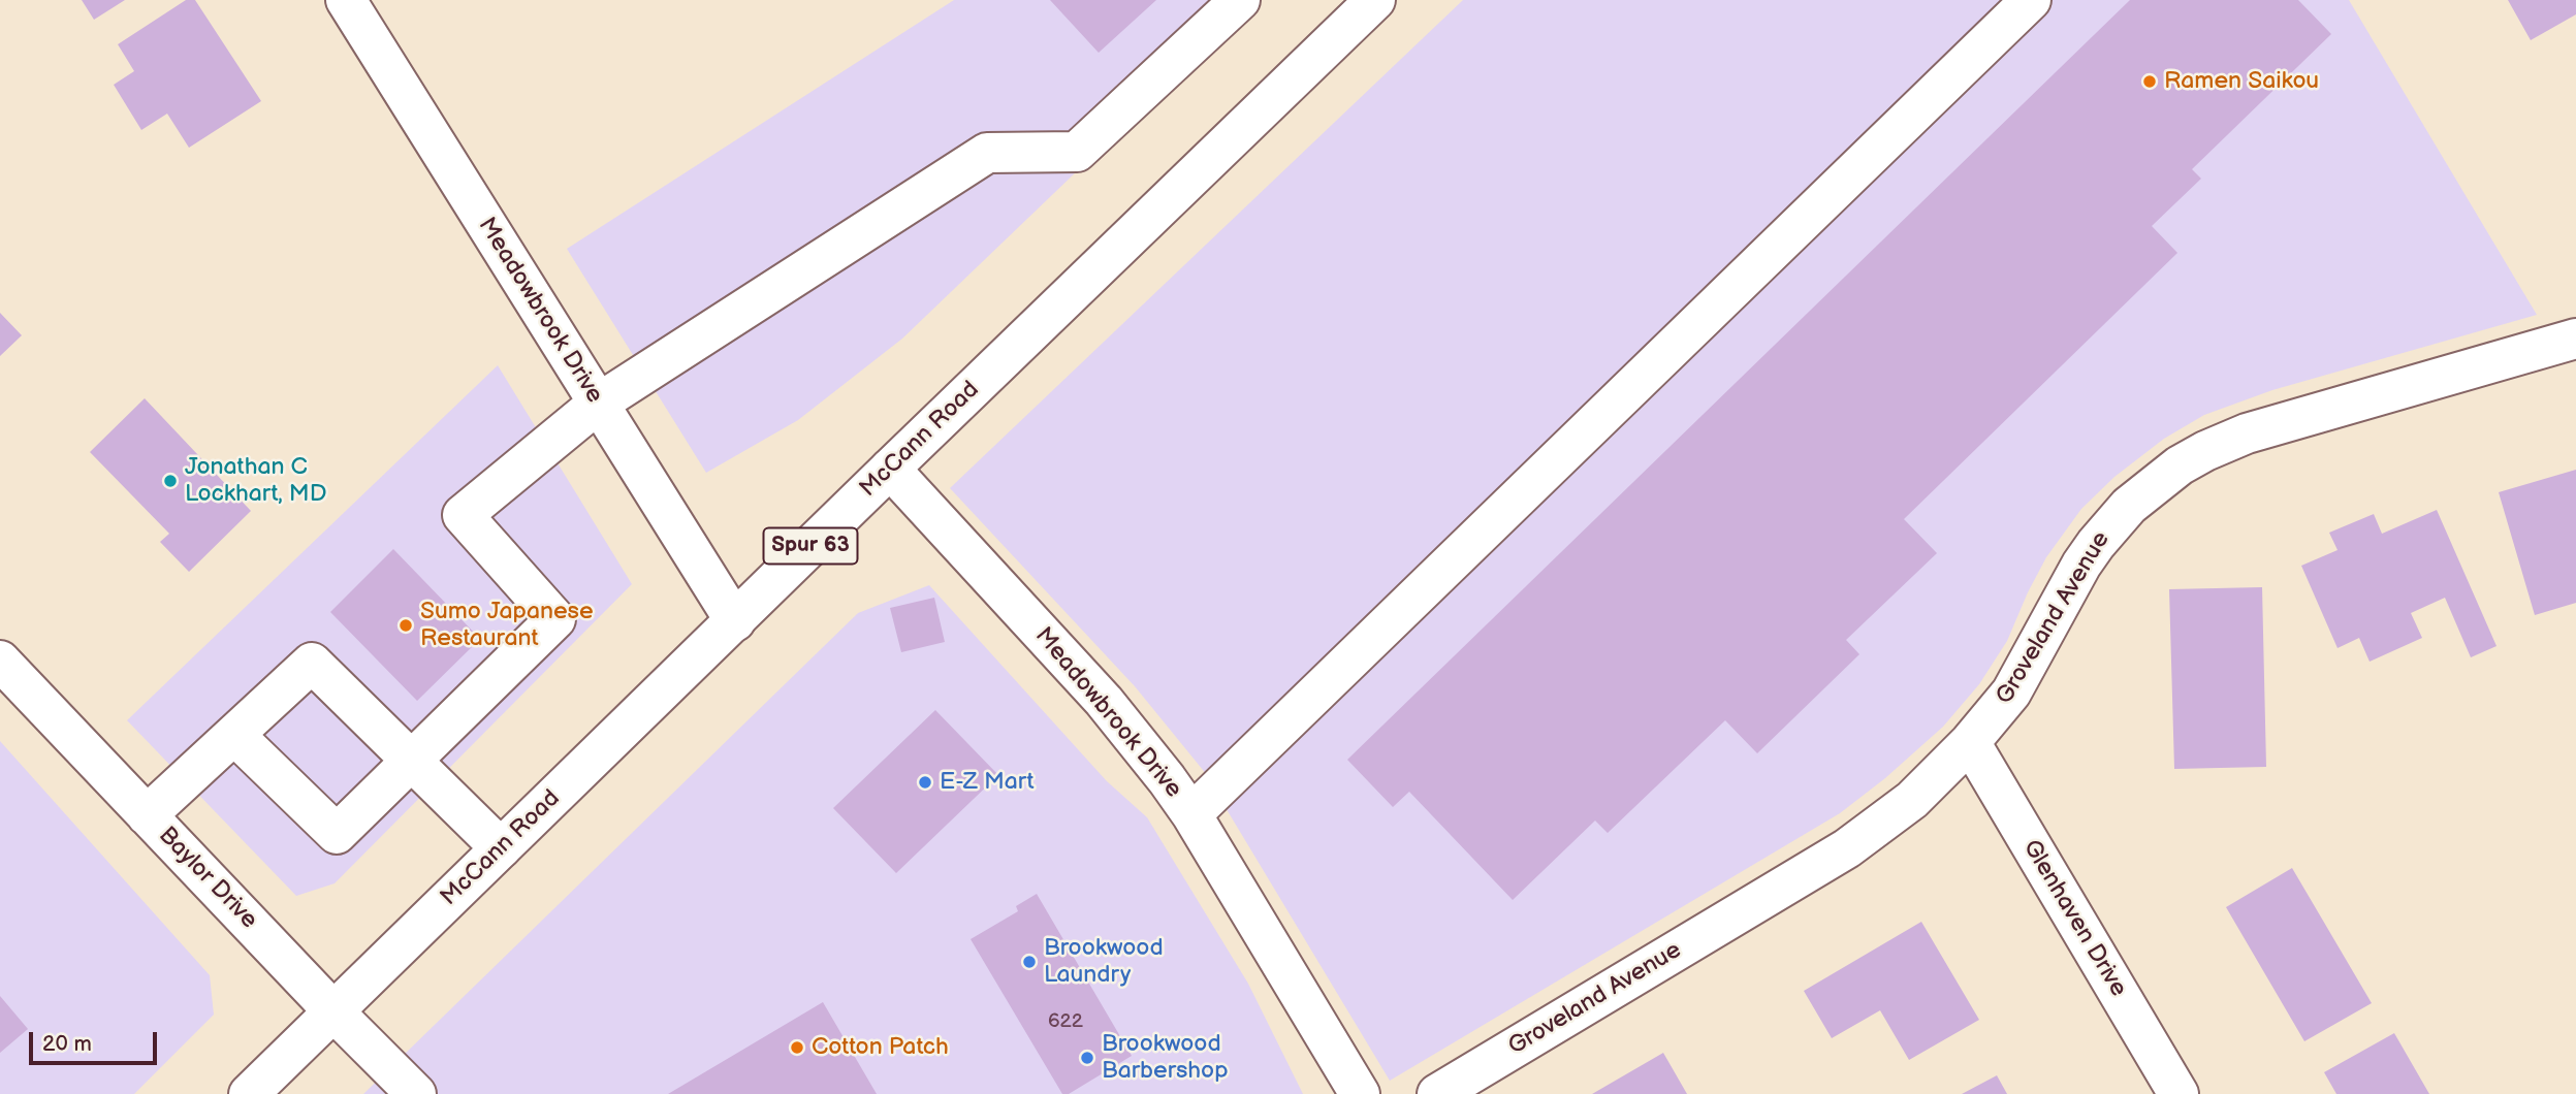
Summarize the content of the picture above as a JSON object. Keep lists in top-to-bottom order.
{
  "streets": {
    "street": [
      "Meadowbrook Drive",
      "McCann Road",
      "Spur 63",
      "Groveland Avenue",
      "Baylor Drive",
      "Glenhaven Drive"
    ]
  },
  "crossings": [
    ["Meadowbrook Drive", "McCann Road"],
    ["McCann Road", "Baylor Drive"],
    ["Groveland Avenue", "Glenhaven Drive"]
  ],
  "places": [
    "Ramen Saikou",
    "Jonathan C Lockhart, MD",
    "Sumo Japanese Restaurant",
    "E-Z Mart",
    "Brookwood Laundry",
    "Cotton Patch",
    "Brookwood Barbershop"
  ],
  "house_numbers": ["622"],
  "scale_bar": "20 m"
}
